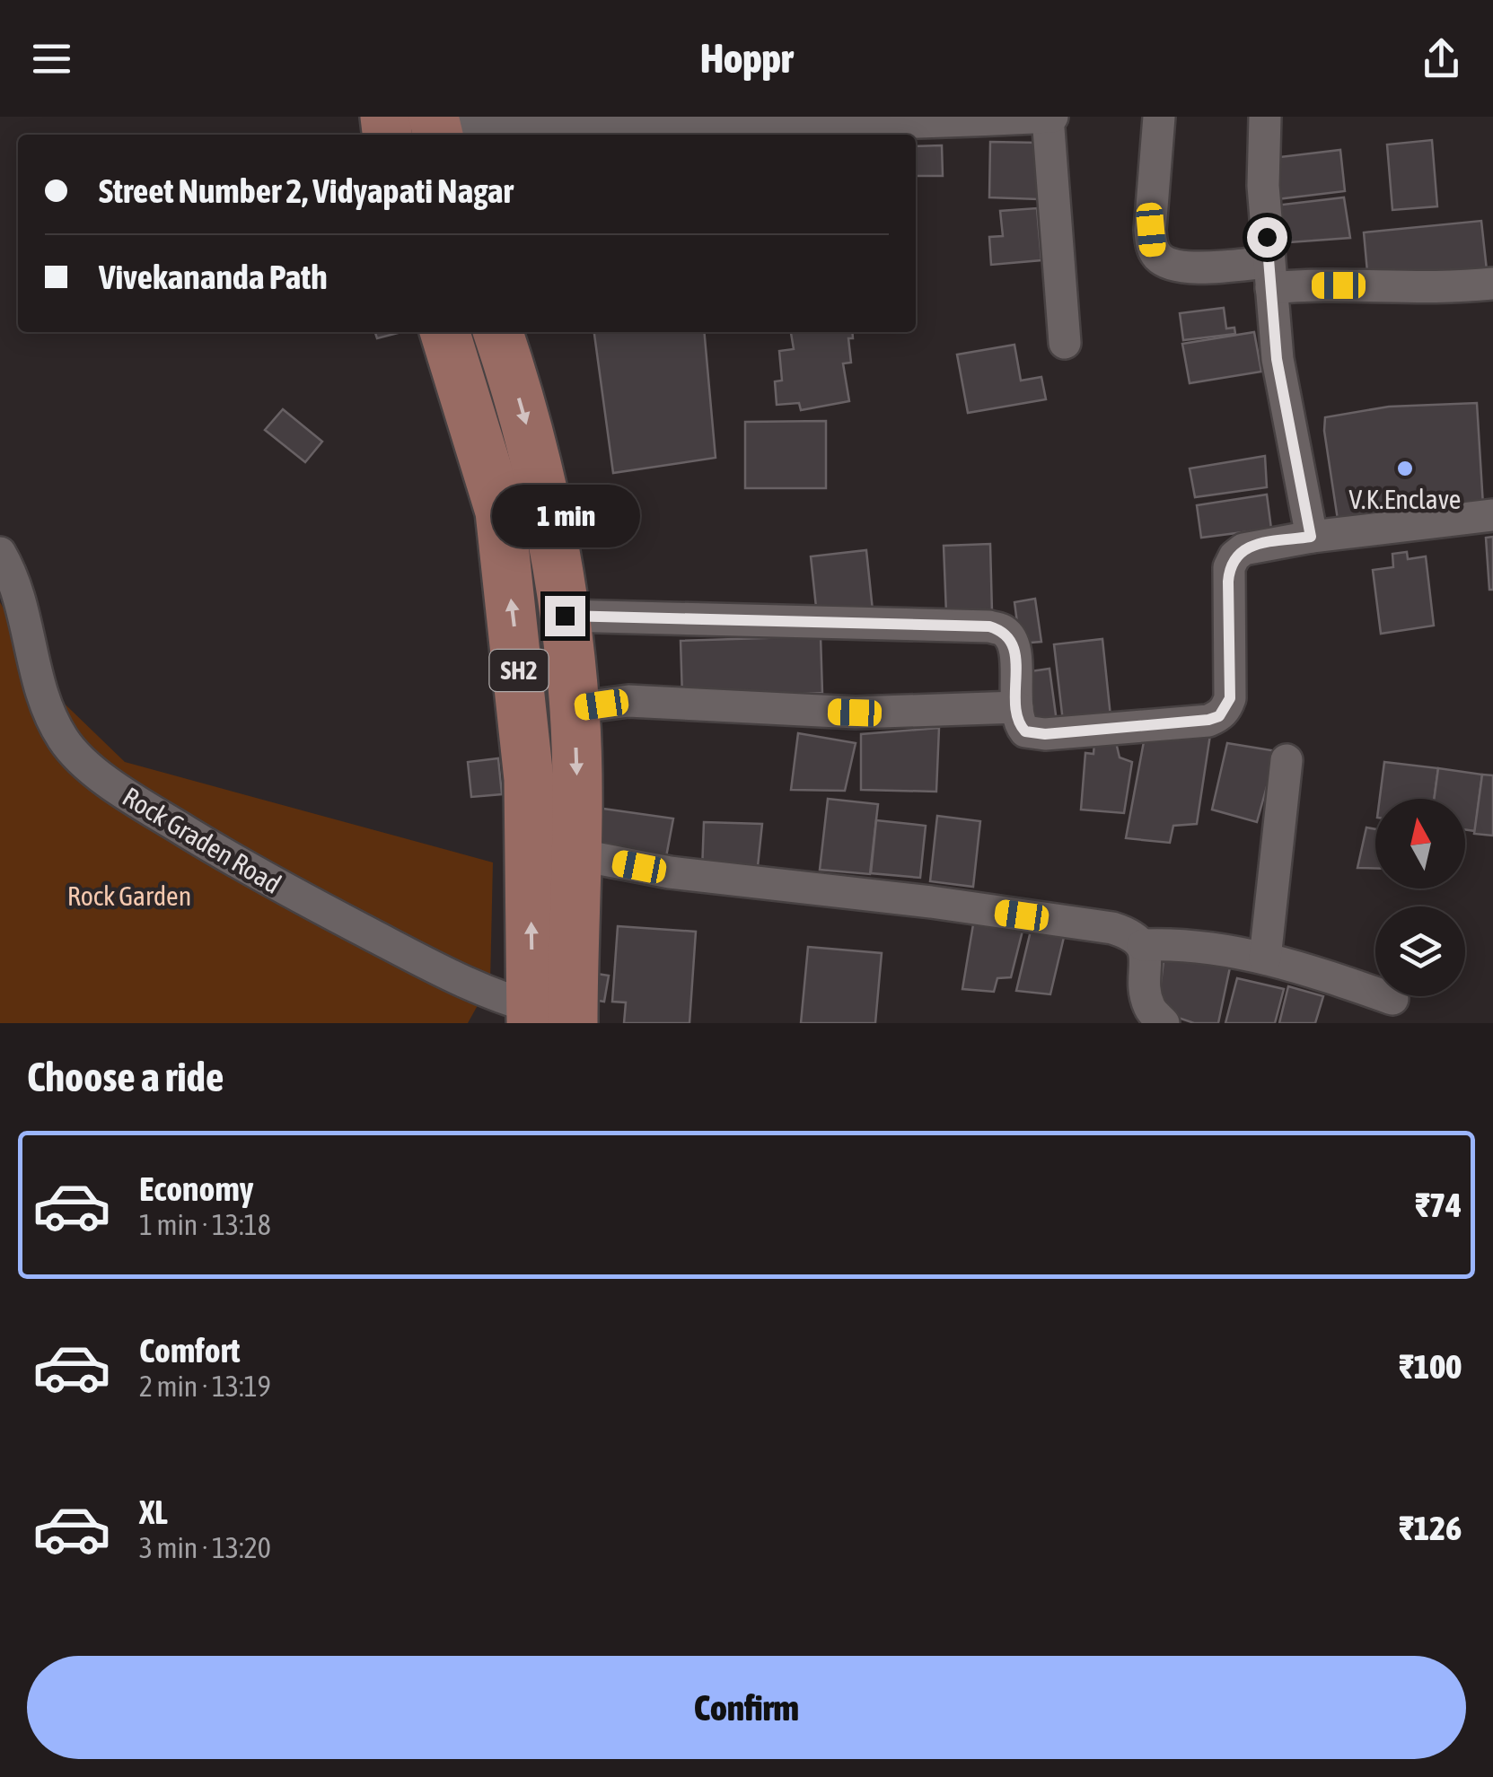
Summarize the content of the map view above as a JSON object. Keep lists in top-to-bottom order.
{
  "streets": {
    "main road": ["SH2"],
    "street": ["Rock Graden Road"]
  },
  "crossings": [
    ["SH2", "Rock Graden Road"]
  ],
  "parks": ["Rock Garden"],
  "places": ["V.K.Enclave"],
  "north": "top",
  "page": {
    "header": "Hoppr",
    "banner": ["Street Number 2, Vidyapati Nagar", "Vivekananda Path"],
    "bubble": "1 min",
    "heading": "Choose a ride",
    "list": [
      {
        "name": "Economy",
        "note": "1 min · 13:18",
        "value": "₹74"
      },
      {
        "name": "Comfort",
        "note": "2 min · 13:19",
        "value": "₹100"
      },
      {
        "name": "XL",
        "note": "3 min · 13:20",
        "value": "₹126"
      }
    ],
    "buttons": "Confirm"
  }
}
